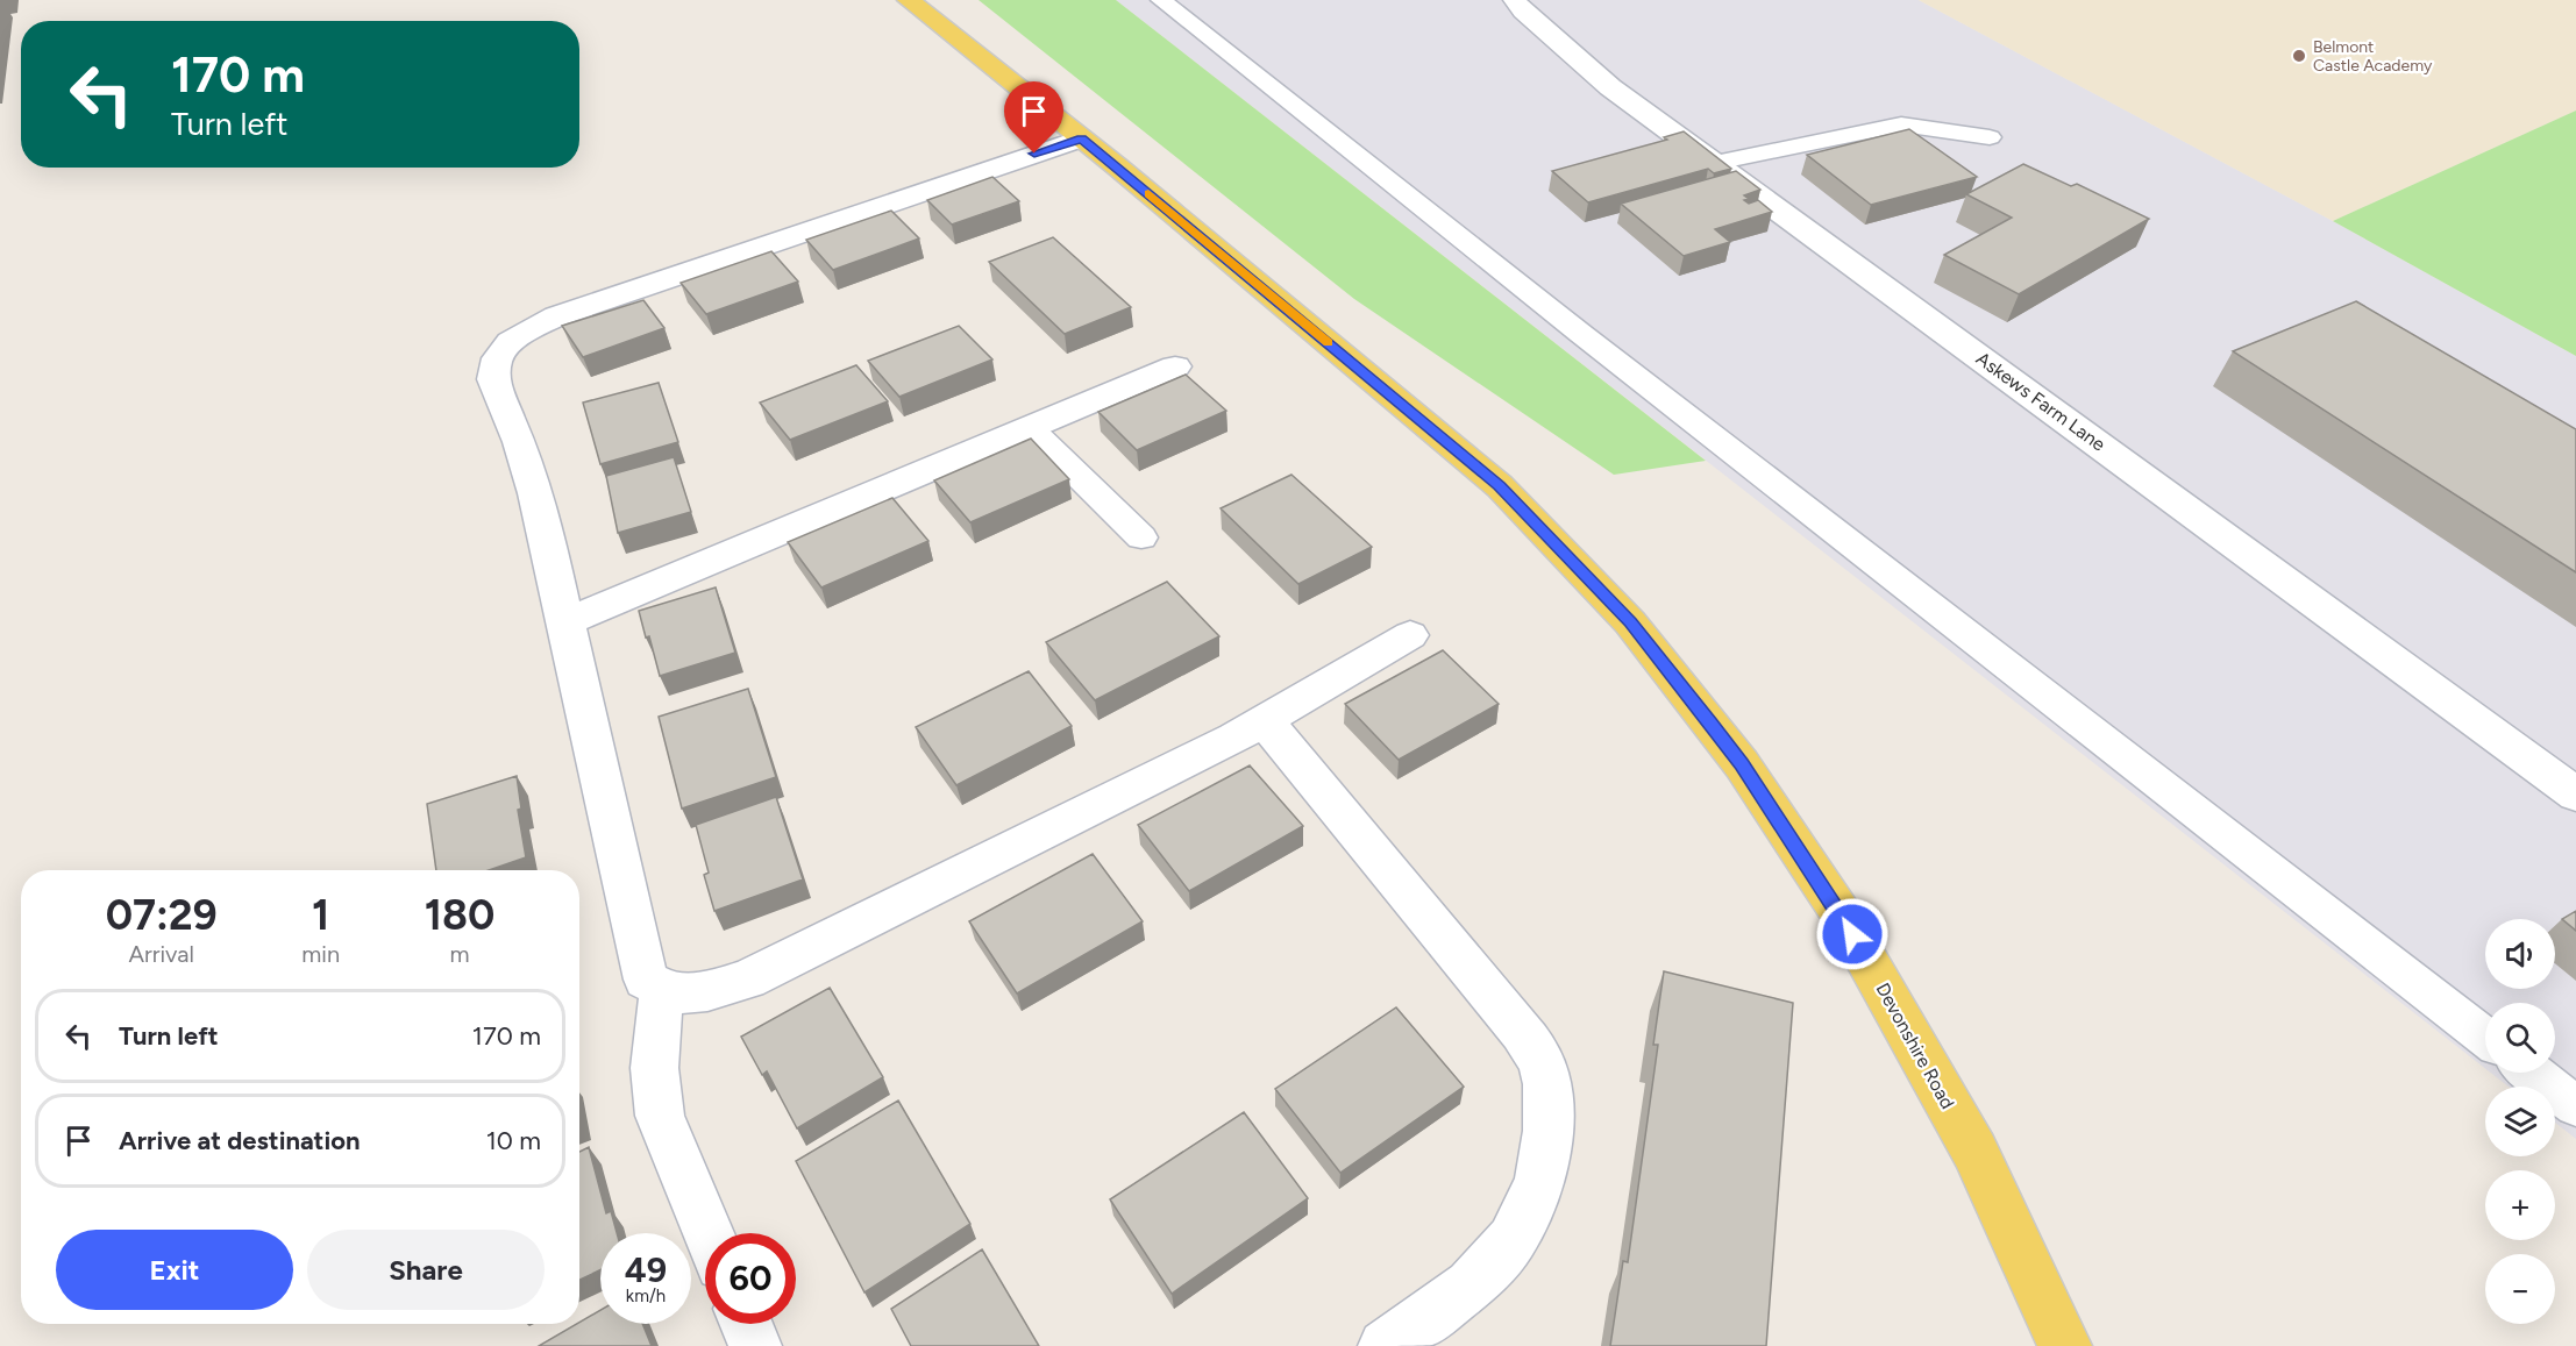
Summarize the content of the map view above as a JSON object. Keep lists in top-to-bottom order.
{
  "streets": {
    "main road": ["Devonshire Road"],
    "street": ["Askews Farm Lane"]
  },
  "places": ["Belmont Castle Academy"],
  "page": {
    "turn": ["170 m", "Turn left"],
    "eta": [
      "07:29",
      "Arrival",
      "1",
      "min",
      "180",
      "m"
    ],
    "map_buttons": ["+", "−"],
    "list": [
      {
        "name": "Turn left",
        "value": "170 m"
      },
      {
        "name": "Arrive at destination",
        "value": "10 m"
      }
    ],
    "buttons": ["Exit", "Share"],
    "speed": "49 km/h",
    "limit": "60"
  }
}
